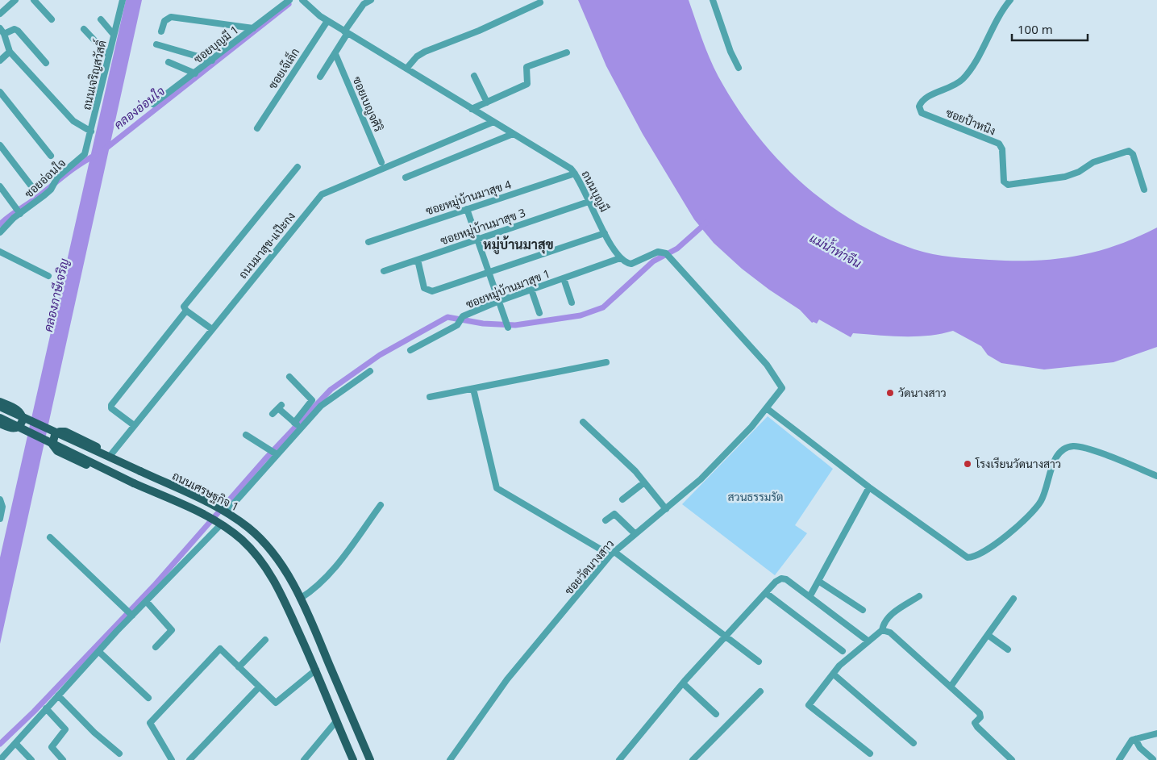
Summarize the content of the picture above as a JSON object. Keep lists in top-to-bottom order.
{
  "streets": {
    "main road": ["ถนนเศรษฐกิจ 1"],
    "street": [
      "ซอยบุญมี 1",
      "ซอยเจ๊เล็ก",
      "ถนนเจริญสวัสดิ์",
      "ซอยเบญจศิริ",
      "ซอยป้าหนิง",
      "ซอยอ่อนใจ",
      "ถนนบุญมี",
      "ซอยหมู่บ้านมาสุข 4",
      "ซอยหมู่บ้านมาสุข 3",
      "ถนนมาสุข-แป๊ะกง",
      "ซอยหมู่บ้านมาสุข 1",
      "ซอยวัดนางสาว"
    ]
  },
  "crossings": [
    ["ซอยเจ๊เล็ก", "ถนนบุญมี"],
    ["ถนนเจริญสวัสดิ์", "ซอยอ่อนใจ"],
    ["ถนนบุญมี", "ซอยหมู่บ้านมาสุข 4"],
    ["ถนนบุญมี", "ซอยหมู่บ้านมาสุข 3"],
    ["ถนนบุญมี", "ถนนมาสุข-แป๊ะกง"],
    ["ถนนบุญมี", "ซอยหมู่บ้านมาสุข 1"],
    ["ถนนบุญมี", "ซอยวัดนางสาว"],
    ["ซอยหมู่บ้านมาสุข 1", "ซอยวัดนางสาว"]
  ],
  "districts": ["หมู่บ้านมาสุข"],
  "water": ["คลองอ่อนใจ", "แม่น้ำท่าจีน", "คลองภาษีเจริญ"],
  "parks": ["สวนธรรมรัต"],
  "places": ["วัดนางสาว", "โรงเรียนวัดนางสาว"],
  "scale_bar": "100 m"
}
